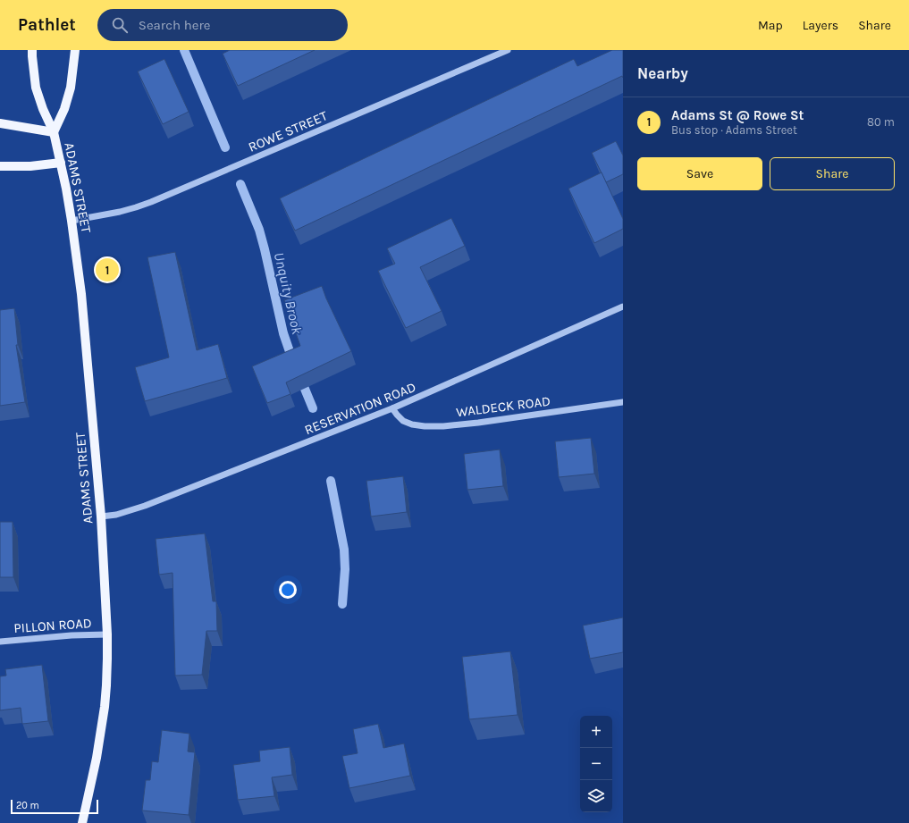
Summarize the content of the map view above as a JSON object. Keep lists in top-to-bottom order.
{
  "streets": {
    "main road": ["ADAMS STREET"],
    "street": [
      "ROWE STREET",
      "WALDECK ROAD",
      "RESERVATION ROAD",
      "PILLON ROAD"
    ]
  },
  "crossings": [
    ["ROWE STREET", "ADAMS STREET"],
    ["ADAMS STREET", "RESERVATION ROAD"],
    ["ADAMS STREET", "PILLON ROAD"],
    ["WALDECK ROAD", "RESERVATION ROAD"]
  ],
  "water": ["Unquity Brook"],
  "scale_bar": "20 m",
  "page": {
    "header": "Pathlet",
    "search": "Search here",
    "nav": ["Map", "Layers", "Share"],
    "heading": "Nearby",
    "list": [
      {
        "mark": "1",
        "name": "Adams St @ Rowe St",
        "note": "Bus stop · Adams Street",
        "value": "80 m"
      }
    ],
    "buttons": ["Save", "Share"],
    "pins": "1",
    "map_buttons": ["+", "−"],
    "scale": "20 m"
  }
}
